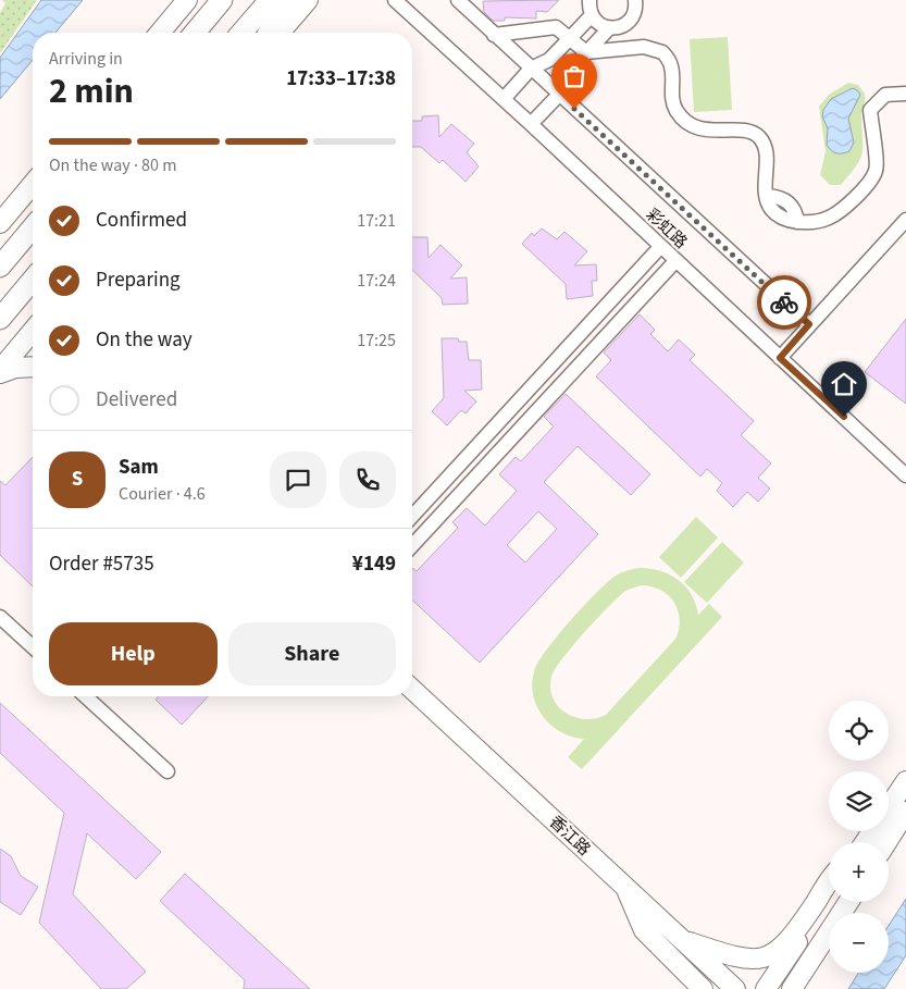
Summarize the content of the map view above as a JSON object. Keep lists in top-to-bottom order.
{
  "streets": {
    "main road": ["香江路"],
    "street": ["彩虹路"]
  },
  "page": {
    "heading": ["2 min", "Arriving in", "17:33–17:38"],
    "panel": [
      "Sam",
      "Courier · 4.6",
      "Order #5735",
      "¥149"
    ],
    "bar": "On the way · 80 m",
    "list": [
      ["Confirmed", "17:21"],
      ["Preparing", "17:24"],
      ["On the way", "17:25"],
      "Delivered"
    ],
    "round": "S",
    "buttons": ["Help", "Share"],
    "map_buttons": ["+", "−"]
  }
}
